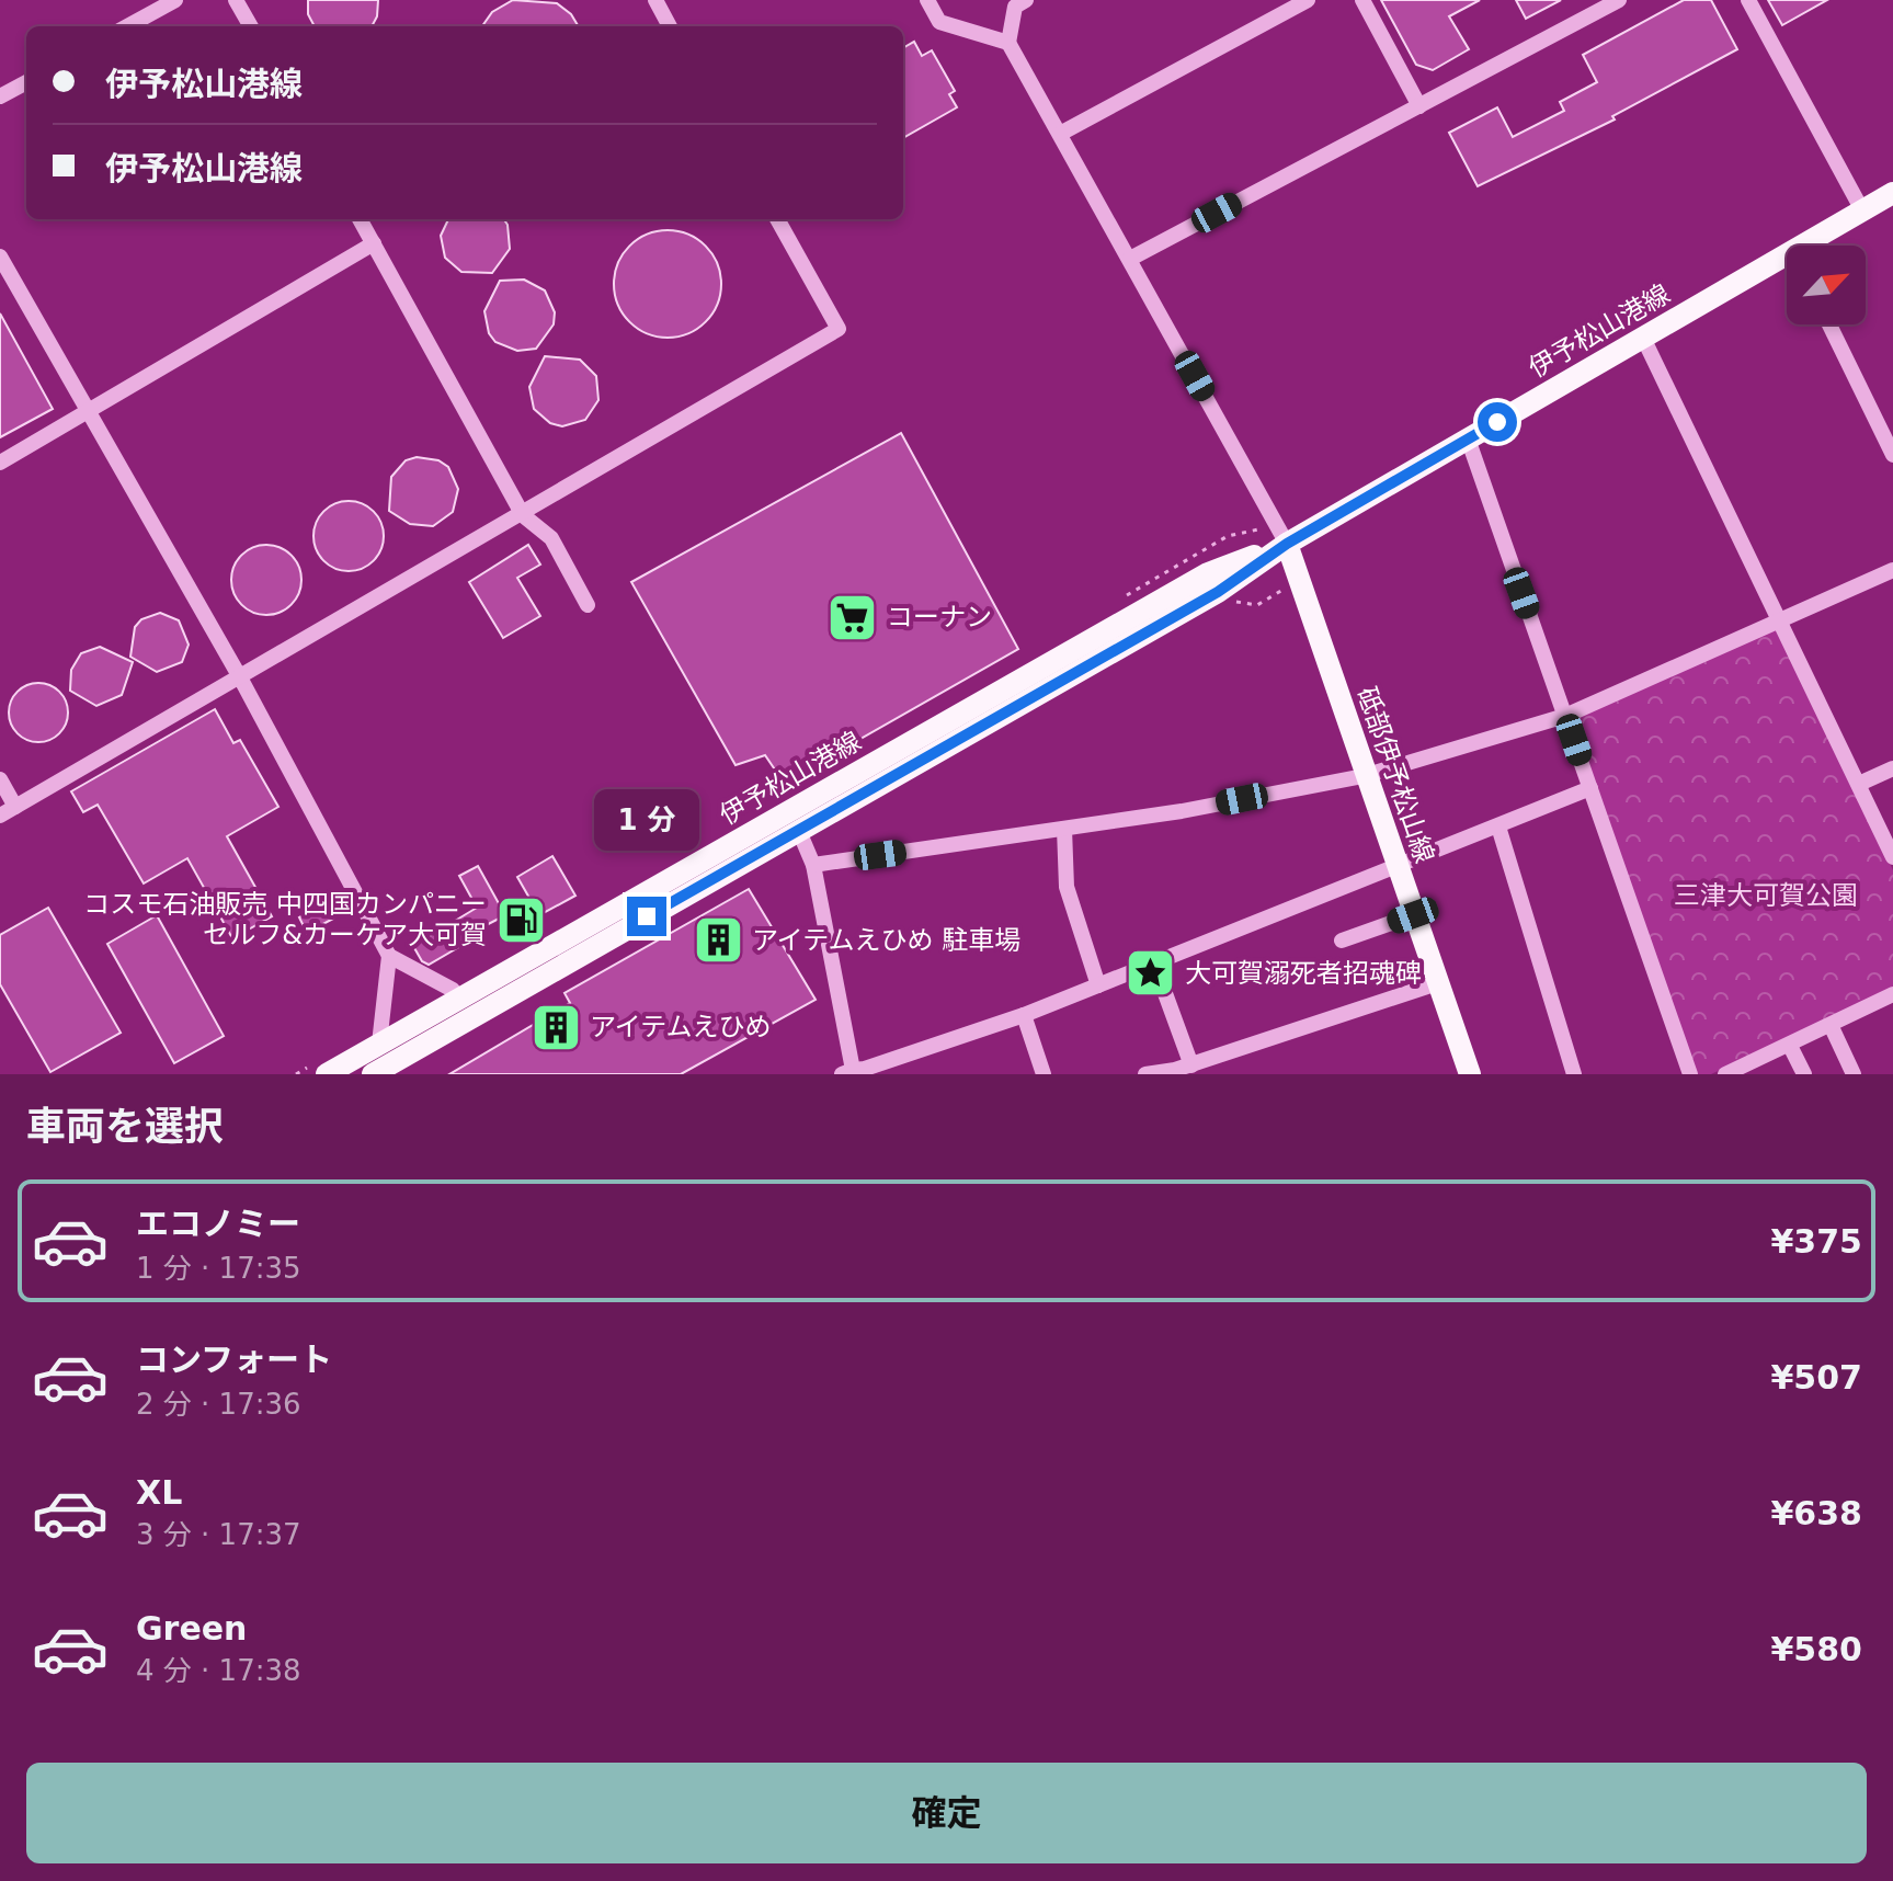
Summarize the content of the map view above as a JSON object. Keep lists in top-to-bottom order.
{
  "streets": {
    "main road": ["伊予松山港線", "砥部伊予松山線"]
  },
  "crossings": [
    ["伊予松山港線", "砥部伊予松山線"]
  ],
  "parks": ["三津大可賀公園"],
  "places": {
    "supermarket": ["コーナン"],
    "fuel station": ["コスモ石油販売 中四国カンパニー セルフ&カーケア大可賀"],
    "building": ["アイテムえひめ 駐車場", "アイテムえひめ"],
    "place": ["大可賀溺死者招魂碑"]
  },
  "north": "top right",
  "page": {
    "banner": ["伊予松山港線", "伊予松山港線"],
    "bubble": "1 分",
    "heading": "車両を選択",
    "list": [
      {
        "name": "エコノミー",
        "note": "1 分 · 17:35",
        "value": "¥375"
      },
      {
        "name": "コンフォート",
        "note": "2 分 · 17:36",
        "value": "¥507"
      },
      {
        "name": "XL",
        "note": "3 分 · 17:37",
        "value": "¥638"
      },
      {
        "name": "Green",
        "note": "4 分 · 17:38",
        "value": "¥580"
      }
    ],
    "buttons": "確定"
  }
}
